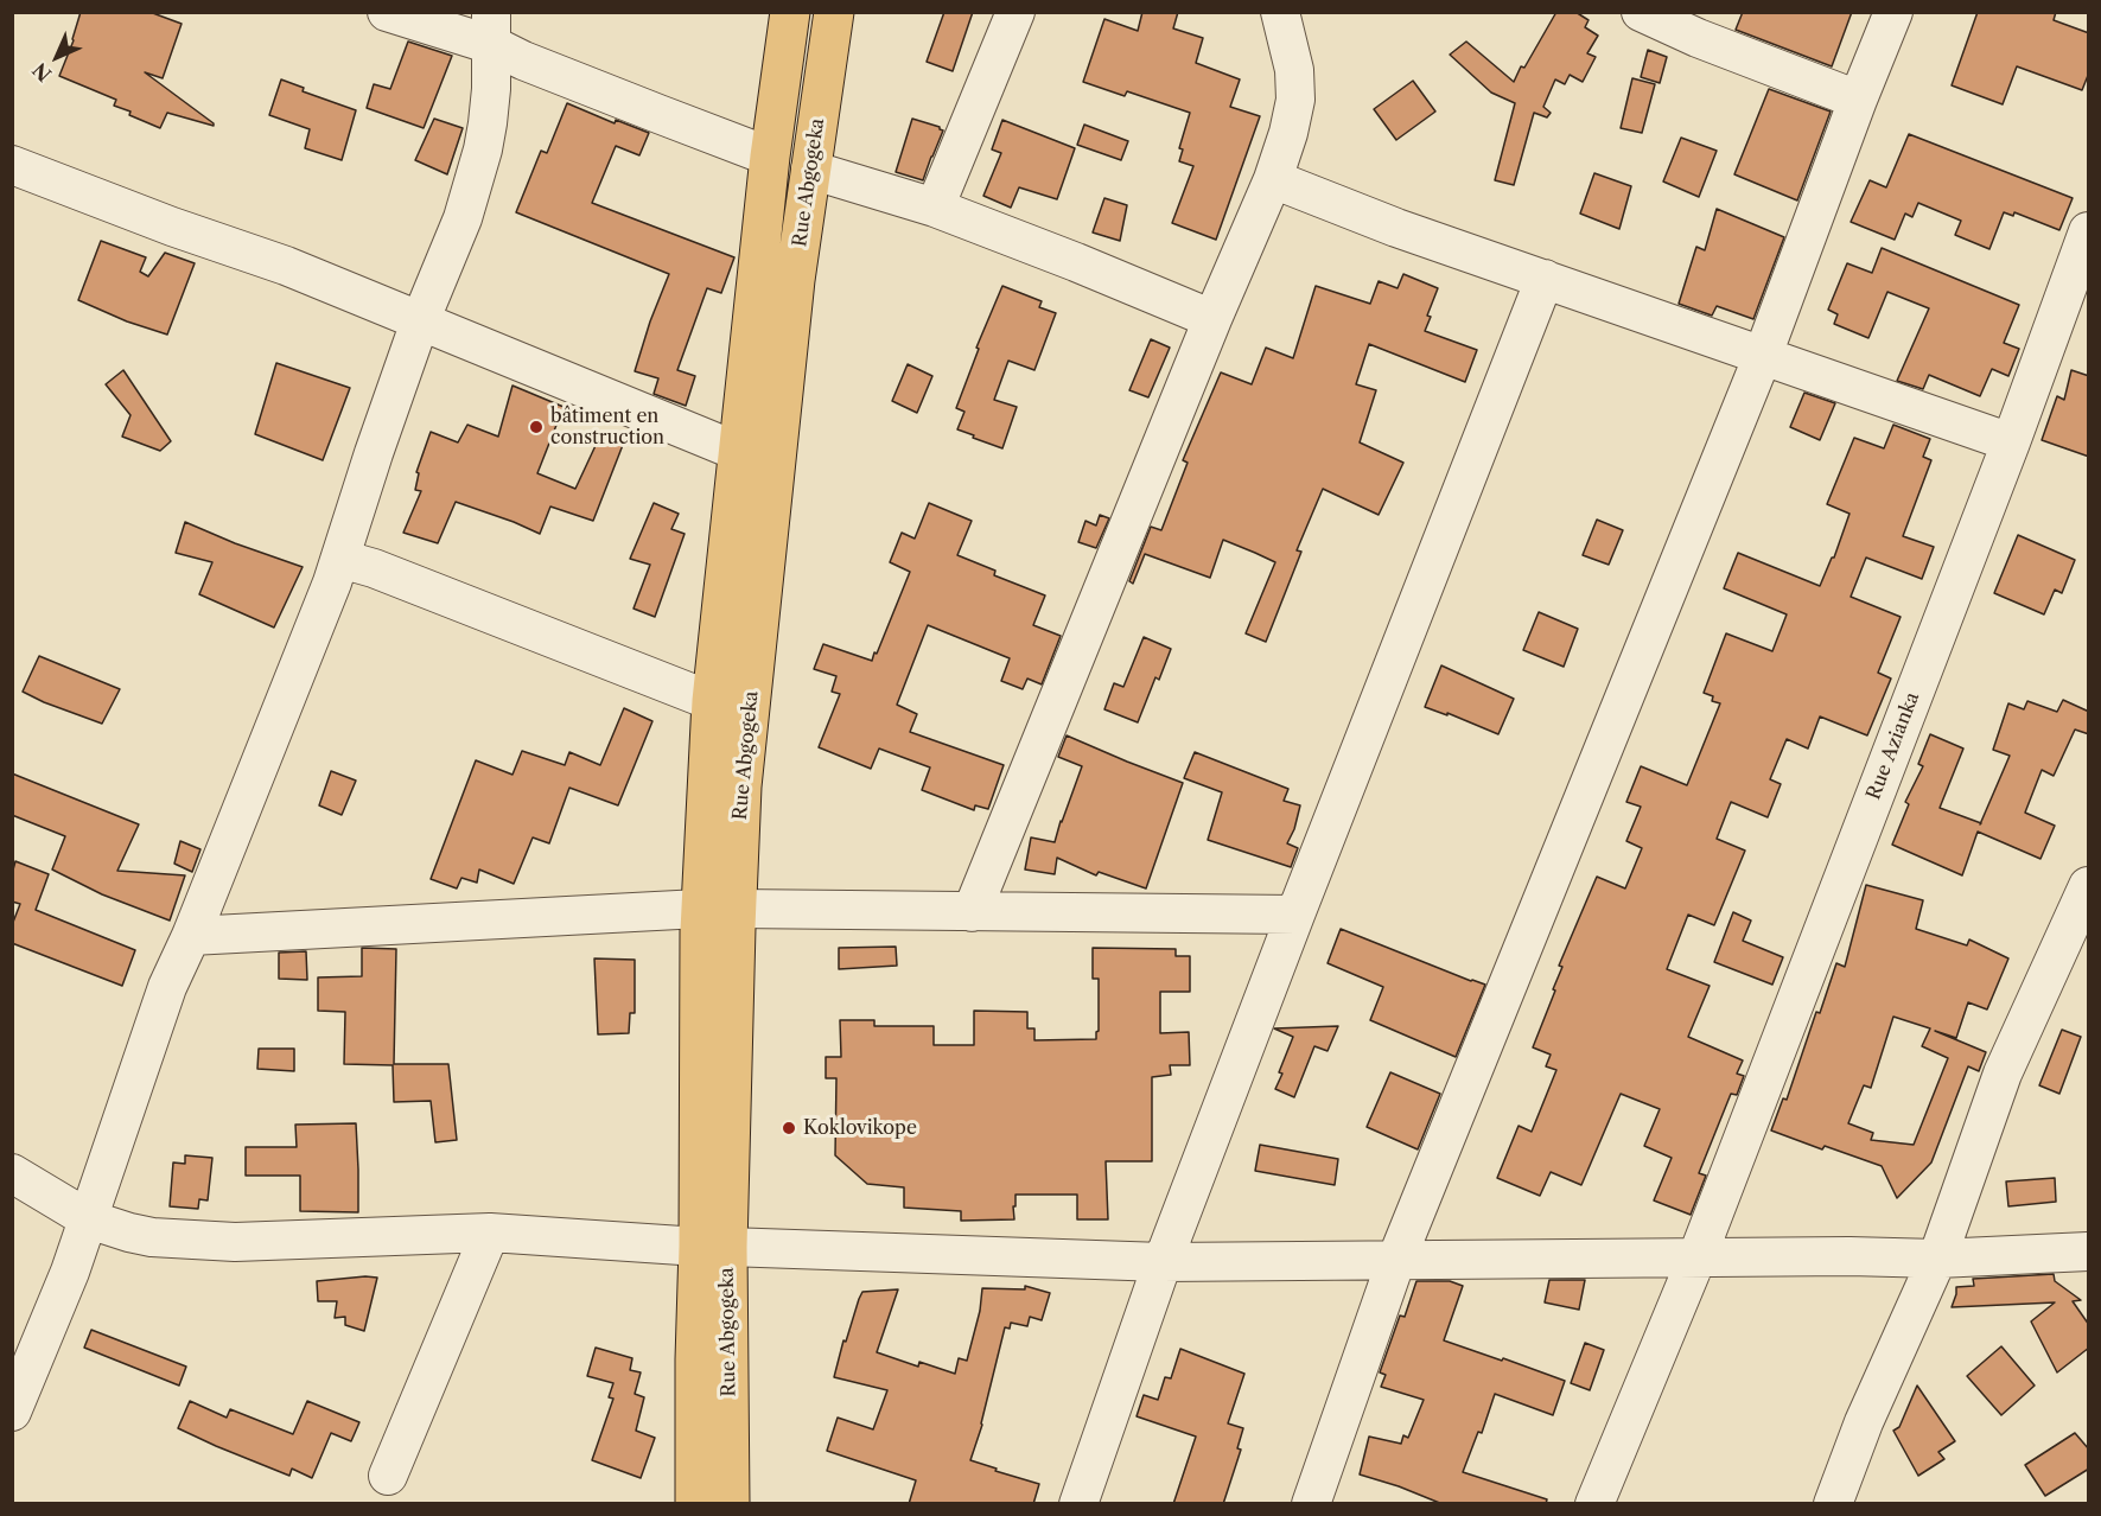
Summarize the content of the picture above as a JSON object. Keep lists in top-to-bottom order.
{
  "streets": {
    "main road": ["Rue Abgogeka"],
    "street": ["Rue Azianka"]
  },
  "places": ["bâtiment en construction", "Koklovikope"],
  "north": "bottom left"
}
